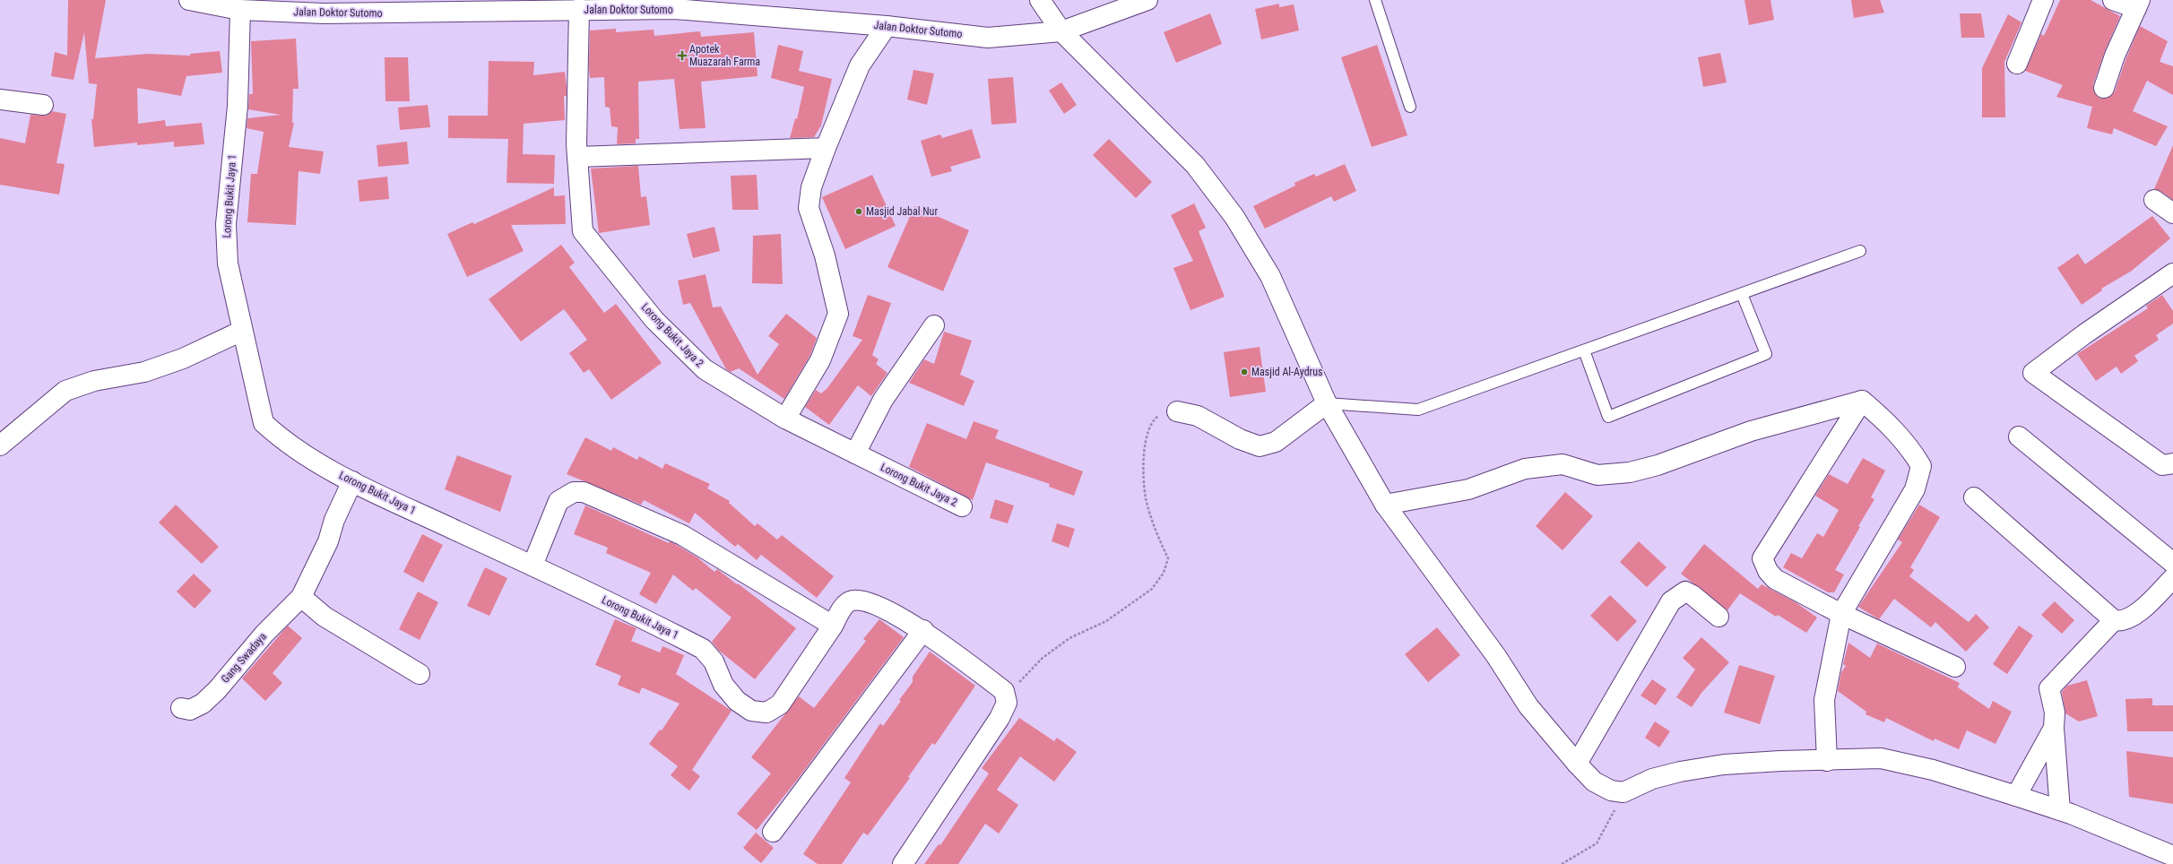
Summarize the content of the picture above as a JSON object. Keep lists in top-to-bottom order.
{
  "streets": {
    "street": [
      "Jalan Doktor Sutomo",
      "Lorong Bukit Jaya 1",
      "Lorong Bukit Jaya 2",
      "Gang Swadaya"
    ]
  },
  "crossings": [
    ["Jalan Doktor Sutomo", "Lorong Bukit Jaya 1"],
    ["Jalan Doktor Sutomo", "Lorong Bukit Jaya 2"],
    ["Lorong Bukit Jaya 1", "Gang Swadaya"]
  ],
  "places": {
    "health": ["Apotek Muazarah Farma"],
    "other": ["Masjid Jabal Nur", "Masjid Al-Aydrus"]
  }
}
